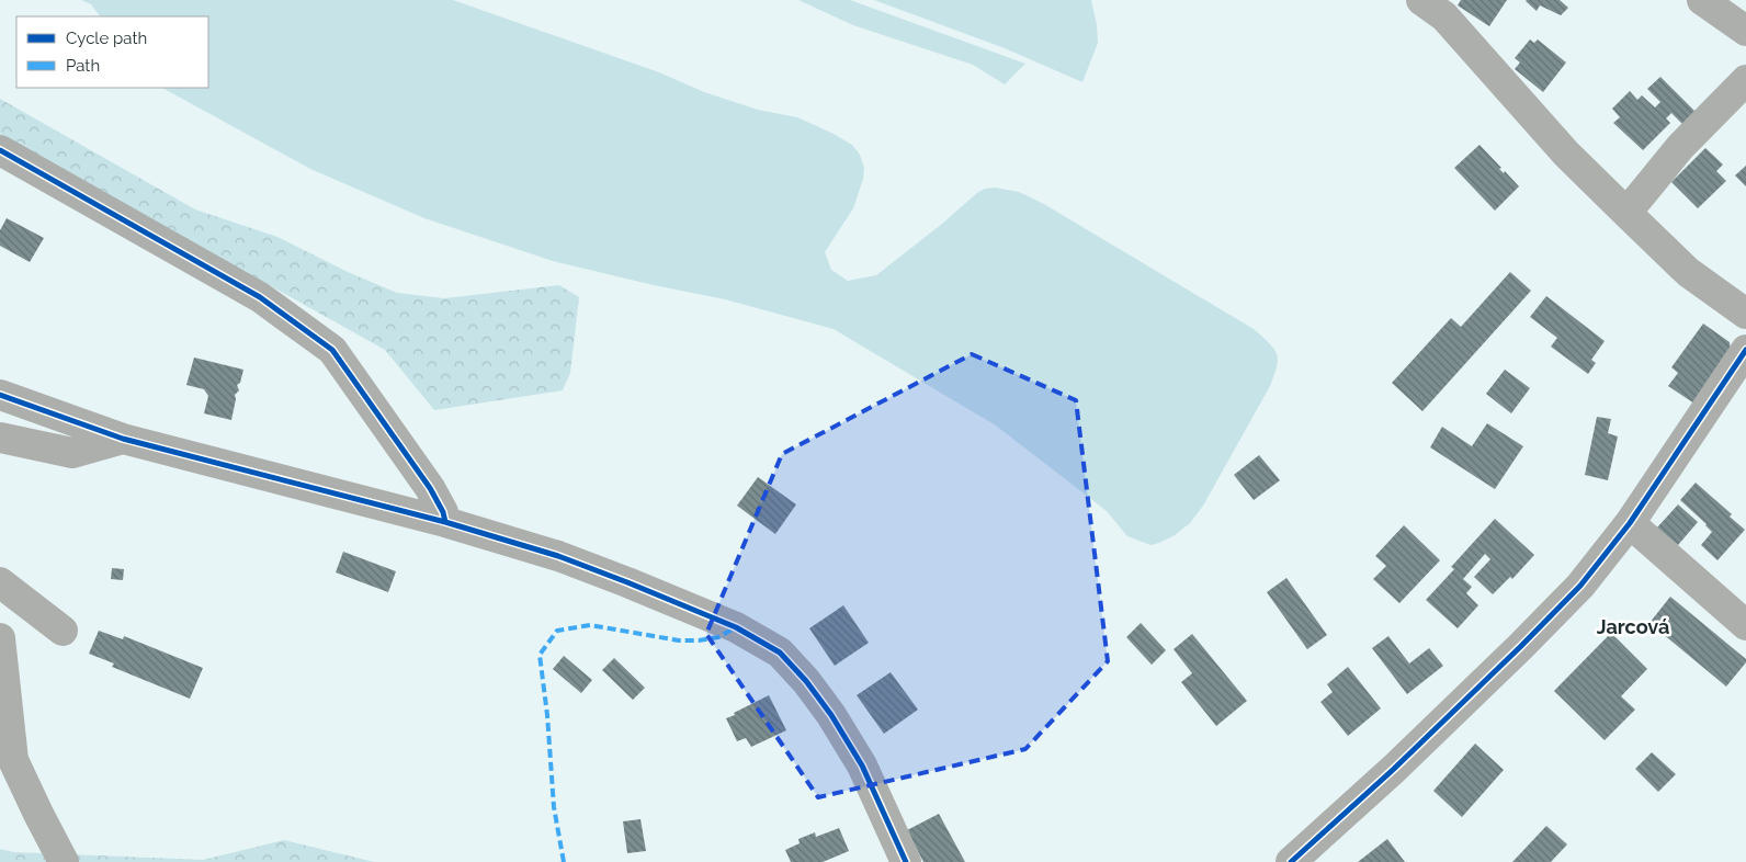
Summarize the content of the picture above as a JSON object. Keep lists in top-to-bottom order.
{
  "districts": ["Jarcová"],
  "legend": ["Cycle path", "Path"]
}
